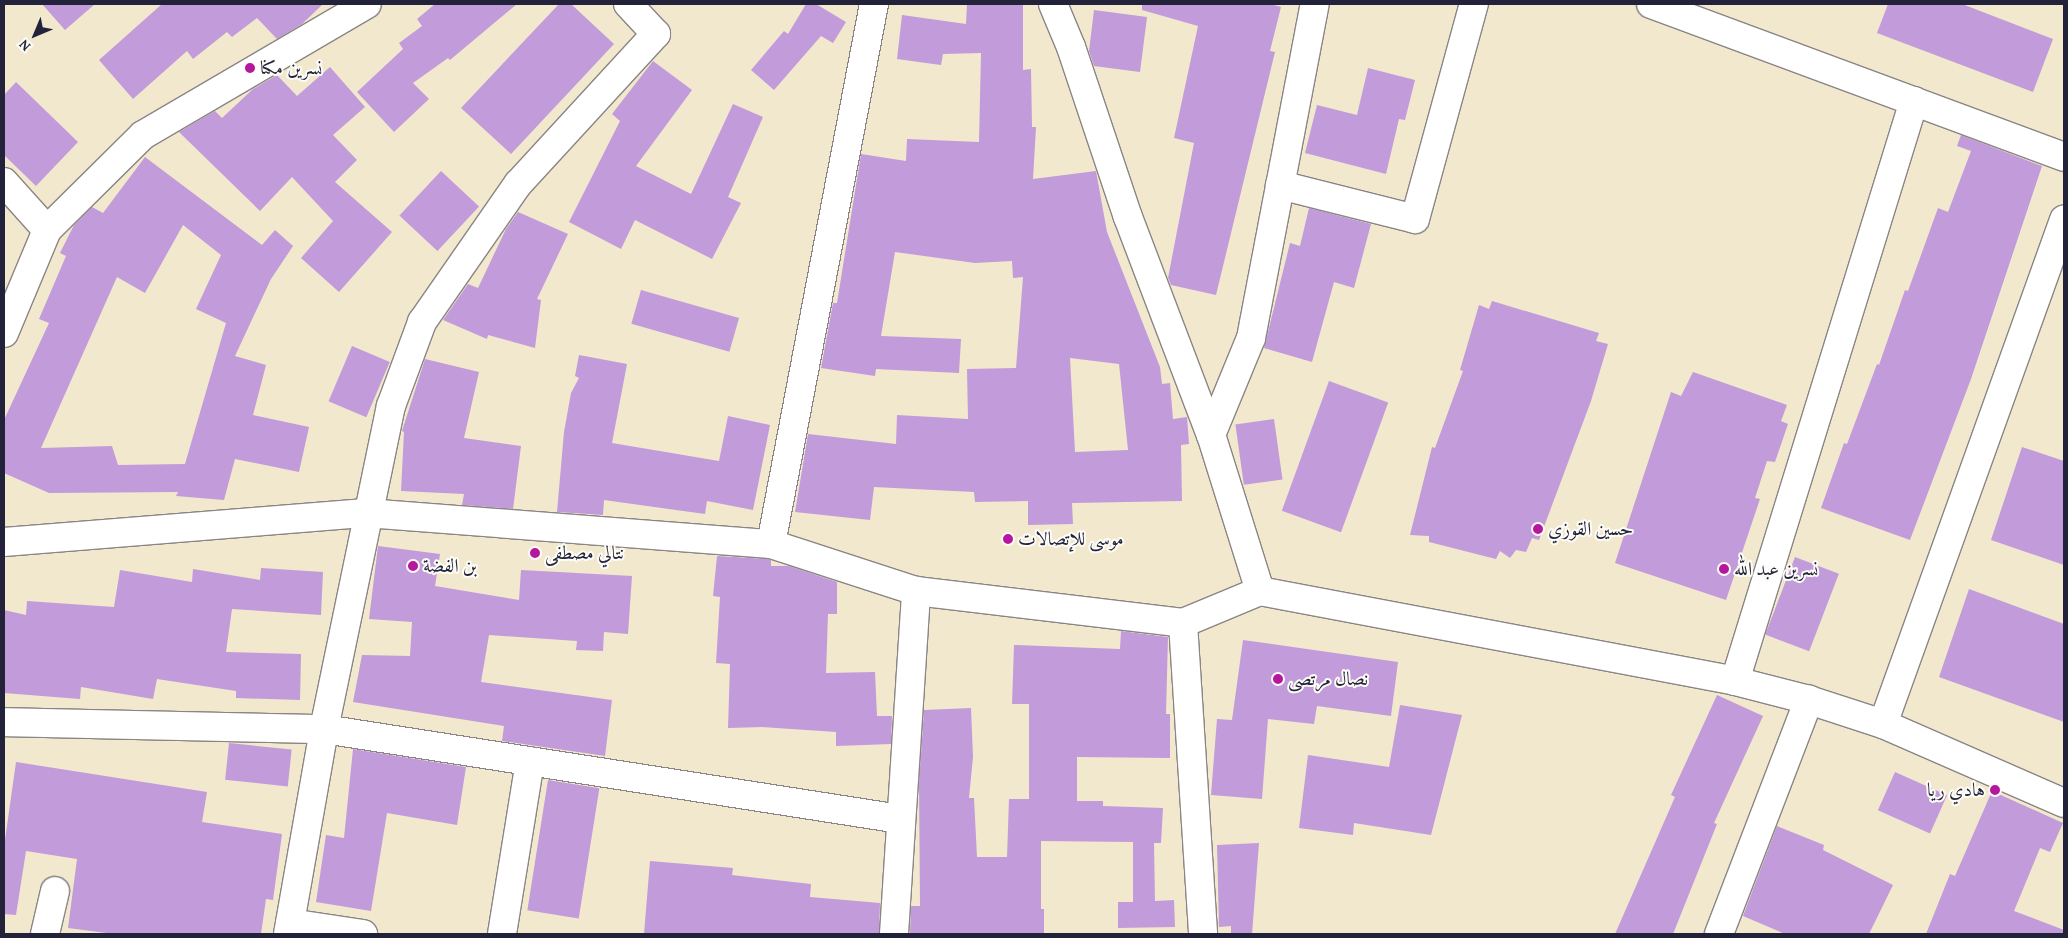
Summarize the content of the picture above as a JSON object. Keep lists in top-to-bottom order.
{
  "places": [
    "نسرين مكنا",
    "حسين القوزي",
    "موسى للإتصالات",
    "نتالي مصطفى",
    "بن الفضة",
    "نسرين عبد الله",
    "نصال مرتصى",
    "هادي ريا"
  ],
  "north": "bottom left"
}
